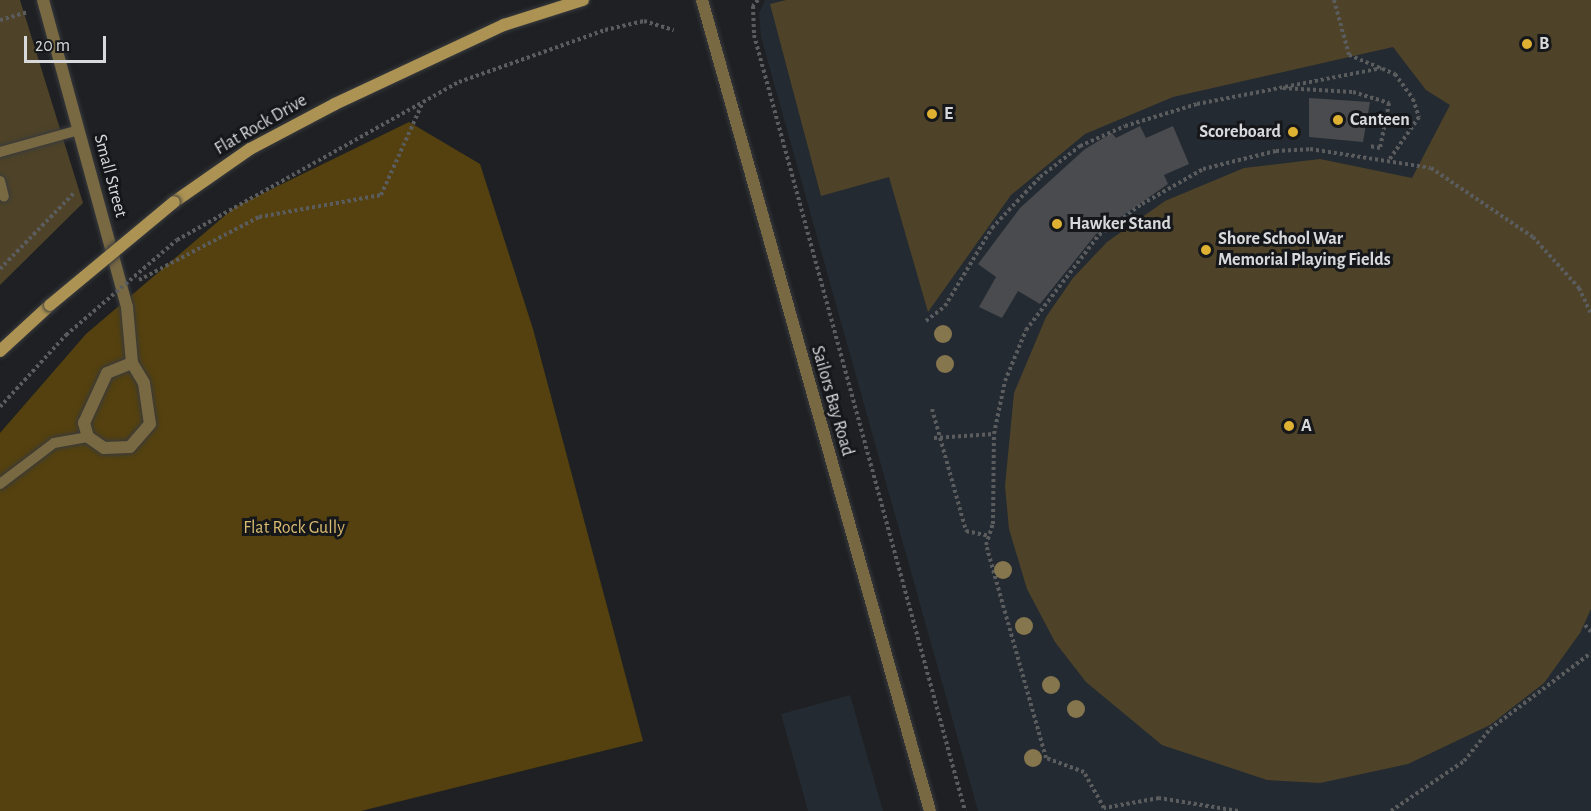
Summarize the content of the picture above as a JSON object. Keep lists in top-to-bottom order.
{
  "streets": {
    "main road": ["Flat Rock Drive"],
    "street": ["Small Street", "Sailors Bay Road"]
  },
  "parks": ["Flat Rock Gully"],
  "places": [
    "B",
    "E",
    "Canteen",
    "Scoreboard",
    "Hawker Stand",
    "Shore School War Memorial Playing Fields",
    "A"
  ],
  "scale_bar": "20 m"
}
